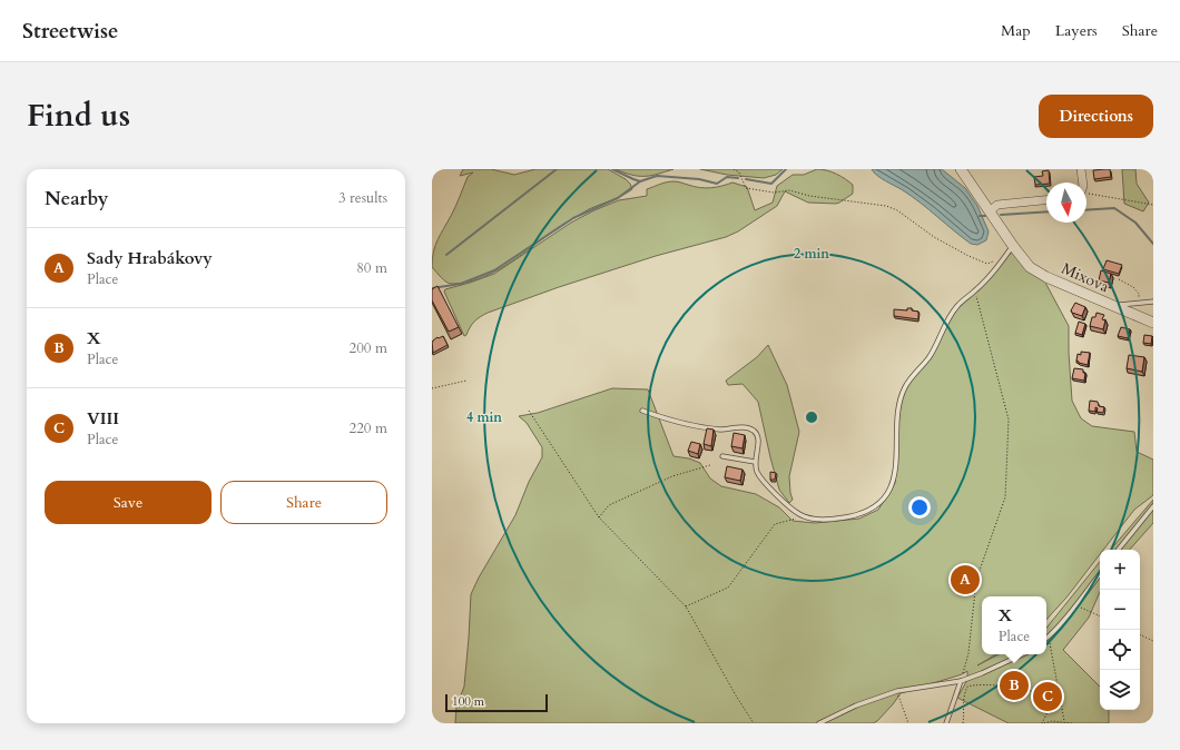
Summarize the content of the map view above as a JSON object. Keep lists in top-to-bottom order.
{
  "streets": {
    "street": ["Mixova"]
  },
  "scale_bar": "100 m",
  "north": "bottom",
  "page": {
    "header": "Streetwise",
    "nav": ["Map", "Layers", "Share"],
    "title": "Find us",
    "buttons": [
      "Directions",
      ["Save", "Share"]
    ],
    "heading": ["Nearby", "3 results"],
    "list": [
      {
        "mark": "A",
        "name": "Sady Hrabákovy",
        "note": "Place",
        "value": "80 m"
      },
      {
        "mark": "B",
        "name": "X",
        "note": "Place",
        "value": "200 m"
      },
      {
        "mark": "C",
        "name": "VIII",
        "note": "Place",
        "value": "220 m"
      }
    ],
    "map_buttons": ["+", "−"],
    "pins": ["A", "B", "C"],
    "popup": ["X", "Place"],
    "scale": "100 m"
  },
  "rings": ["2 min", "4 min"]
}
